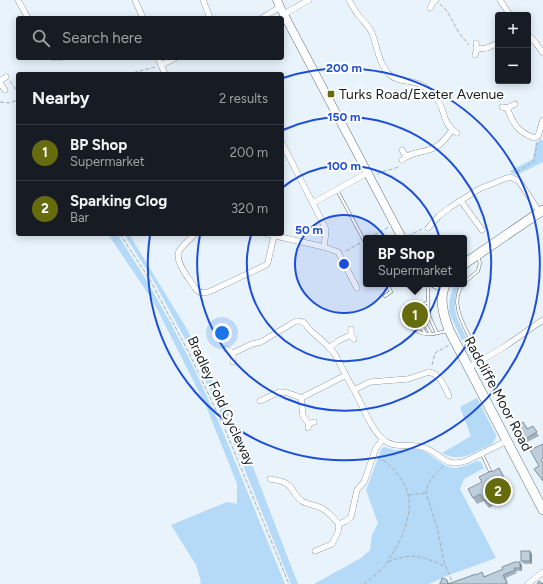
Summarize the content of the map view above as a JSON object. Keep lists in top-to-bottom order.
{
  "streets": {
    "main road": ["Radcliffe Moor Road"],
    "path": ["Bradley Fold Cycleway"]
  },
  "places": {
    "transit": ["Turks Road/Exeter Avenue"]
  },
  "page": {
    "map_buttons": ["+", "−"],
    "search": "Search here",
    "heading": ["Nearby", "2 results"],
    "list": [
      {
        "mark": "1",
        "name": "BP Shop",
        "note": "Supermarket",
        "value": "200 m"
      },
      {
        "mark": "2",
        "name": "Sparking Clog",
        "note": "Bar",
        "value": "320 m"
      }
    ],
    "popup": ["BP Shop", "Supermarket"],
    "pins": ["1", "2"]
  },
  "rings": [
    "200 m",
    "150 m",
    "100 m",
    "50 m"
  ]
}
